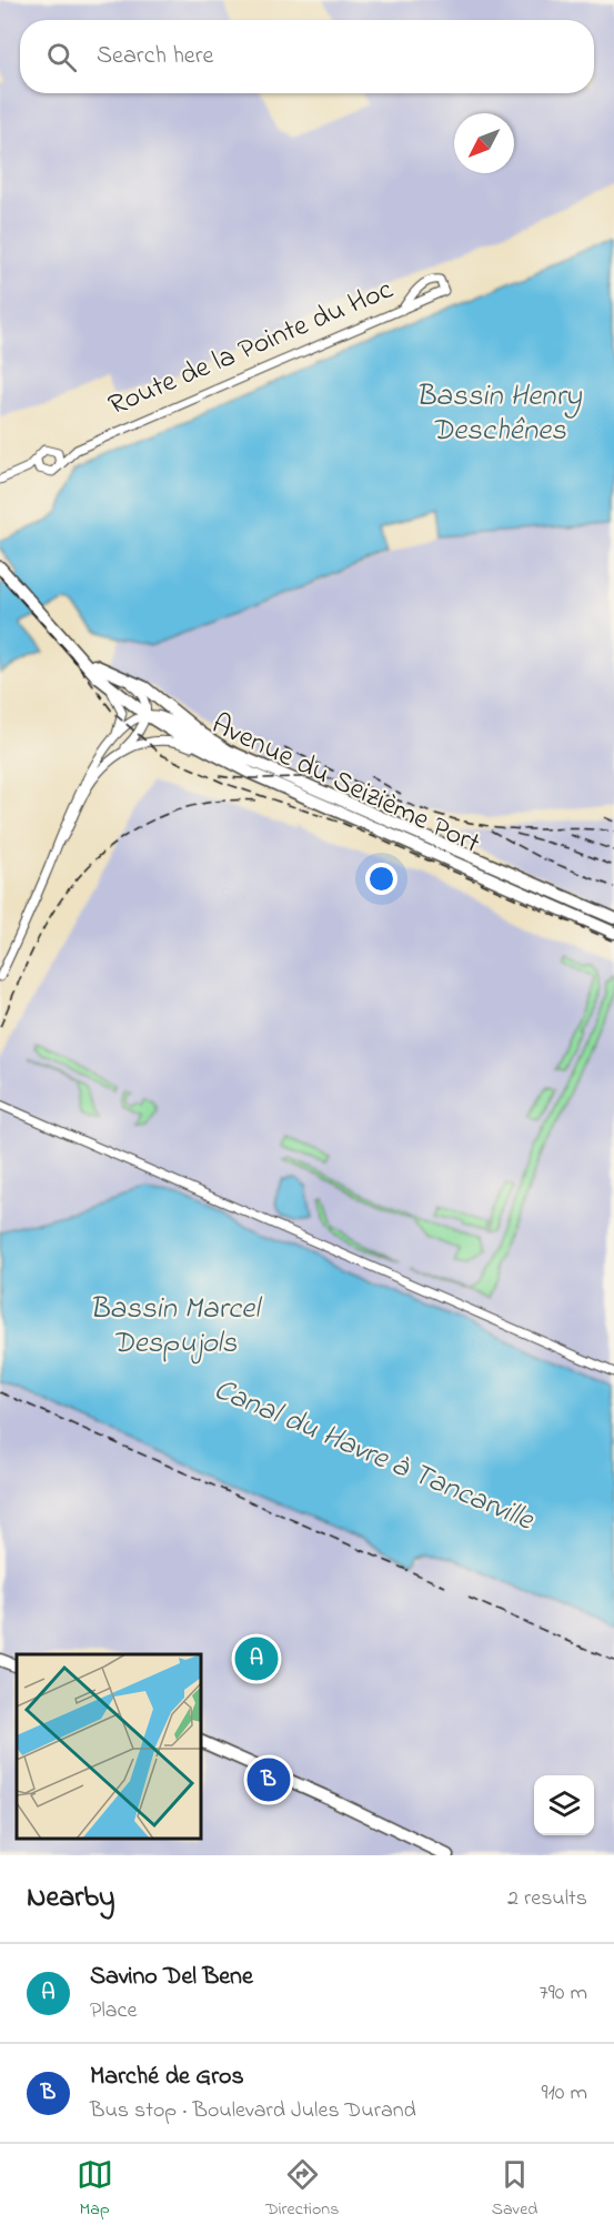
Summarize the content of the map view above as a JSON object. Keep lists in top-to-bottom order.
{
  "streets": {
    "main road": ["Avenue du Seizième Port"],
    "street": ["Route de la Pointe du Hoc"]
  },
  "water": ["Bassin Henry Deschênes", "Bassin Marcel Despujols", "Canal du Havre à Tancarville"],
  "north": "bottom left",
  "page": {
    "search": "Search here",
    "pins": ["A", "B"],
    "heading": ["Nearby", "2 results"],
    "list": [
      {
        "mark": "A",
        "name": "Savino Del Bene",
        "note": "Place",
        "value": "790 m"
      },
      {
        "mark": "B",
        "name": "Marché de Gros",
        "note": "Bus stop · Boulevard Jules Durand",
        "value": "910 m"
      }
    ],
    "nav": ["Map", "Directions", "Saved"]
  }
}
